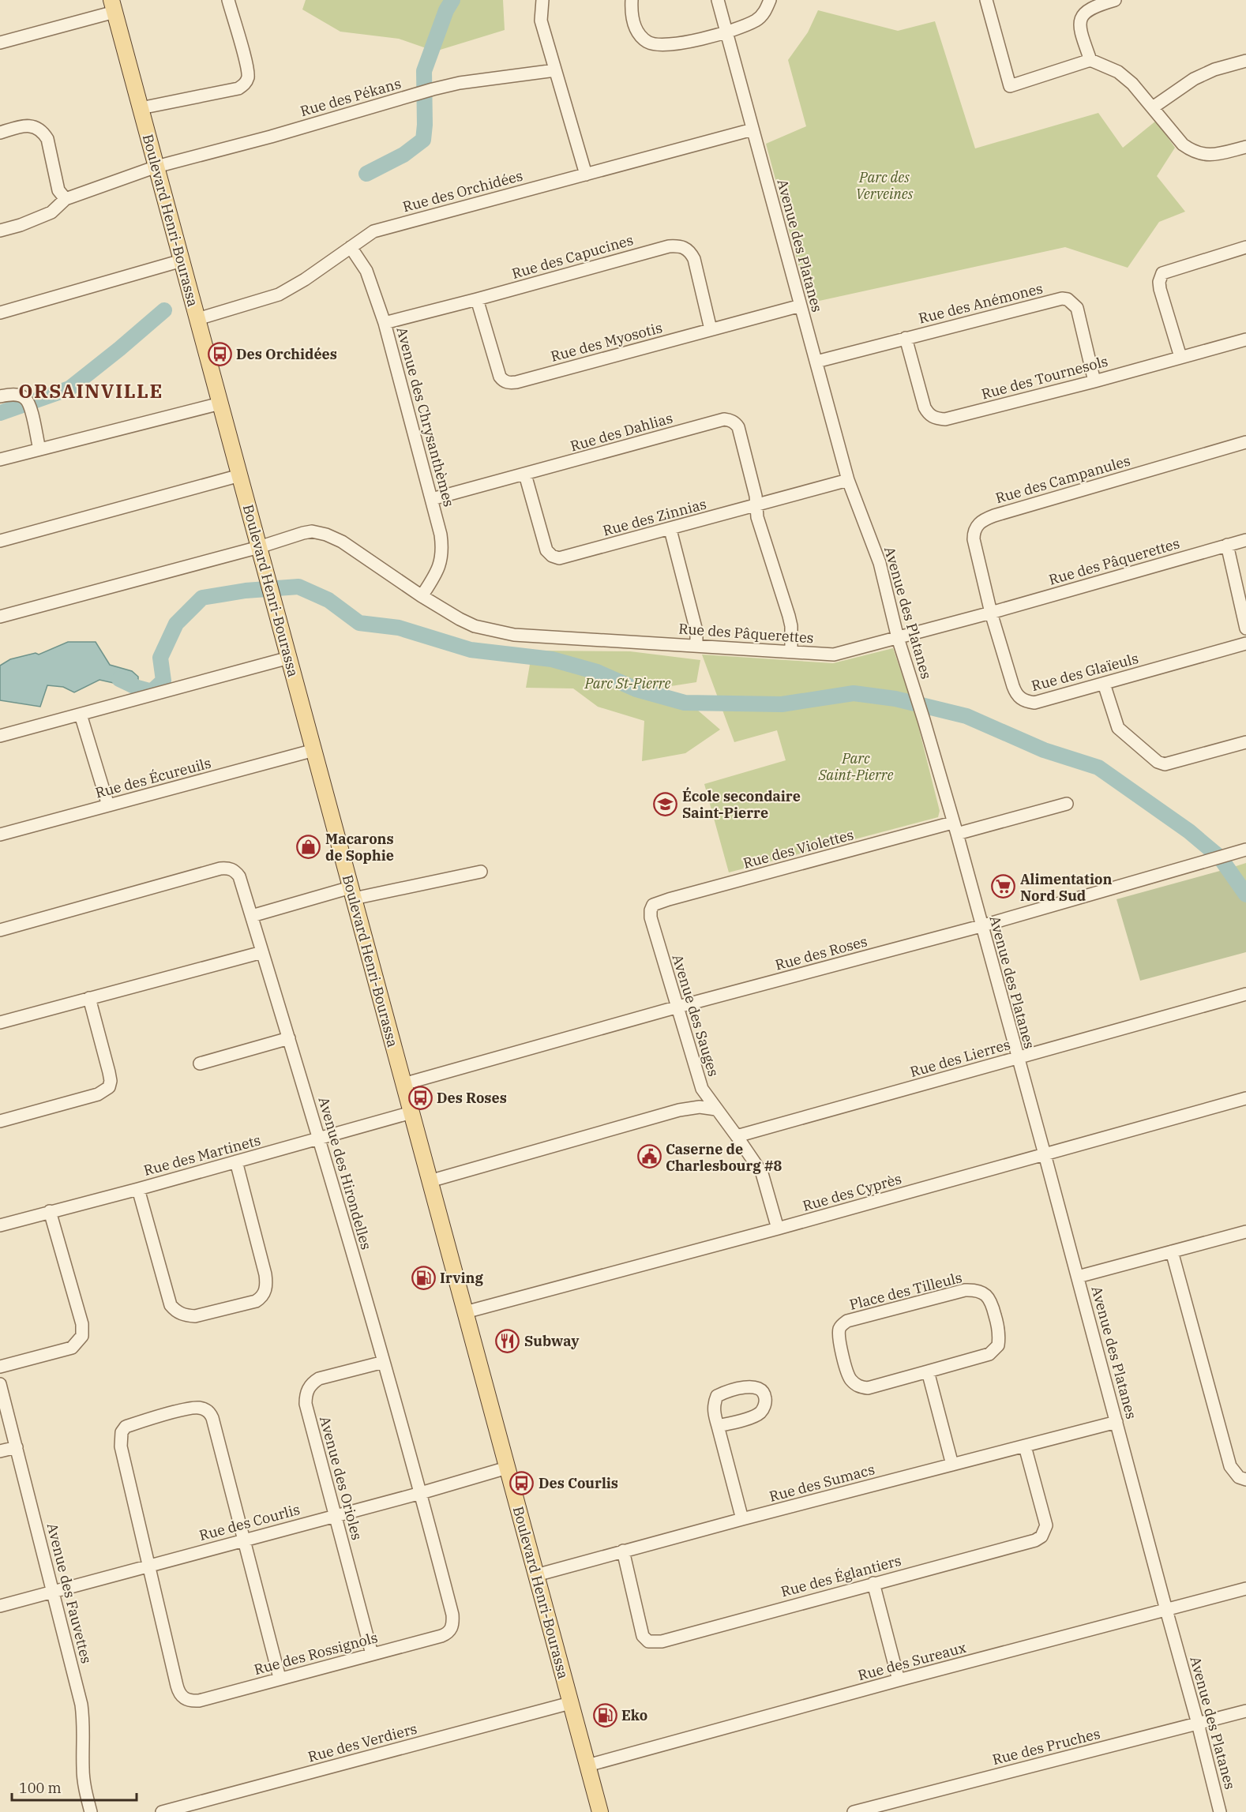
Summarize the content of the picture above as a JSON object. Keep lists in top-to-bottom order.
{
  "streets": {
    "main road": ["Boulevard Henri-Bourassa"],
    "street": [
      "Rue des Pékans",
      "Rue des Orchidées",
      "Avenue des Platanes",
      "Rue des Capucines",
      "Rue des Anémones",
      "Rue des Myosotis",
      "Rue des Tournesols",
      "Avenue des Chrysanthèmes",
      "Rue des Dahlias",
      "Rue des Campanules",
      "Rue des Zinnias",
      "Rue des Pâquerettes",
      "Rue des Glaïeuls",
      "Rue des Écureuils",
      "Rue des Violettes",
      "Rue des Roses",
      "Avenue des Sauges",
      "Rue des Lierres",
      "Rue des Martinets",
      "Avenue des Hirondelles",
      "Rue des Cyprès",
      "Place des Tilleuls",
      "Avenue des Orioles",
      "Rue des Sumacs",
      "Rue des Courlis",
      "Rue des Églantiers",
      "Avenue des Fauvettes",
      "Rue des Rossignols",
      "Rue des Sureaux",
      "Rue des Verdiers",
      "Rue des Pruches"
    ]
  },
  "crossings": [
    ["Rue des Pékans", "Boulevard Henri-Bourassa"],
    ["Rue des Orchidées", "Boulevard Henri-Bourassa"],
    ["Rue des Orchidées", "Avenue des Platanes"],
    ["Rue des Orchidées", "Avenue des Chrysanthèmes"],
    ["Boulevard Henri-Bourassa", "Rue des Pâquerettes"],
    ["Boulevard Henri-Bourassa", "Rue des Écureuils"],
    ["Boulevard Henri-Bourassa", "Rue des Roses"],
    ["Boulevard Henri-Bourassa", "Rue des Martinets"],
    ["Boulevard Henri-Bourassa", "Rue des Cyprès"],
    ["Boulevard Henri-Bourassa", "Rue des Sumacs"],
    ["Boulevard Henri-Bourassa", "Rue des Courlis"],
    ["Boulevard Henri-Bourassa", "Rue des Sureaux"],
    ["Boulevard Henri-Bourassa", "Rue des Verdiers"],
    ["Avenue des Platanes", "Rue des Anémones"],
    ["Avenue des Platanes", "Rue des Myosotis"],
    ["Avenue des Platanes", "Rue des Zinnias"],
    ["Avenue des Platanes", "Rue des Pâquerettes"],
    ["Avenue des Platanes", "Rue des Violettes"],
    ["Avenue des Platanes", "Rue des Roses"],
    ["Avenue des Platanes", "Rue des Lierres"],
    ["Avenue des Platanes", "Rue des Cyprès"],
    ["Avenue des Platanes", "Rue des Sumacs"],
    ["Avenue des Platanes", "Rue des Sureaux"],
    ["Avenue des Platanes", "Rue des Pruches"],
    ["Rue des Capucines", "Rue des Myosotis"],
    ["Rue des Capucines", "Avenue des Chrysanthèmes"],
    ["Rue des Anémones", "Rue des Tournesols"],
    ["Avenue des Chrysanthèmes", "Rue des Dahlias"],
    ["Avenue des Chrysanthèmes", "Rue des Pâquerettes"],
    ["Rue des Dahlias", "Rue des Zinnias"],
    ["Rue des Dahlias", "Rue des Pâquerettes"],
    ["Rue des Campanules", "Rue des Pâquerettes"],
    ["Rue des Campanules", "Rue des Glaïeuls"],
    ["Rue des Pâquerettes", "Rue des Glaïeuls"],
    ["Rue des Violettes", "Avenue des Sauges"],
    ["Rue des Roses", "Avenue des Sauges"],
    ["Avenue des Sauges", "Rue des Lierres"],
    ["Avenue des Sauges", "Rue des Cyprès"],
    ["Rue des Martinets", "Avenue des Hirondelles"],
    ["Avenue des Hirondelles", "Avenue des Orioles"],
    ["Avenue des Hirondelles", "Rue des Courlis"],
    ["Avenue des Hirondelles", "Rue des Rossignols"],
    ["Avenue des Orioles", "Rue des Courlis"],
    ["Avenue des Orioles", "Rue des Rossignols"],
    ["Rue des Sumacs", "Rue des Églantiers"],
    ["Rue des Courlis", "Avenue des Fauvettes"],
    ["Rue des Courlis", "Rue des Rossignols"]
  ],
  "districts": ["ORSAINVILLE"],
  "parks": ["Parc des Verveines", "Parc St-Pierre", "Parc Saint-Pierre"],
  "places": {
    "bus stop": ["Des Orchidées", "Des Roses", "Des Courlis"],
    "school or university": ["École secondaire Saint-Pierre"],
    "shop": ["Macarons de Sophie"],
    "supermarket": ["Alimentation Nord Sud"],
    "public building": ["Caserne de Charlesbourg #8"],
    "fuel station": ["Irving", "Eko"],
    "restaurant": ["Subway"]
  },
  "scale_bar": "100 m"
}
